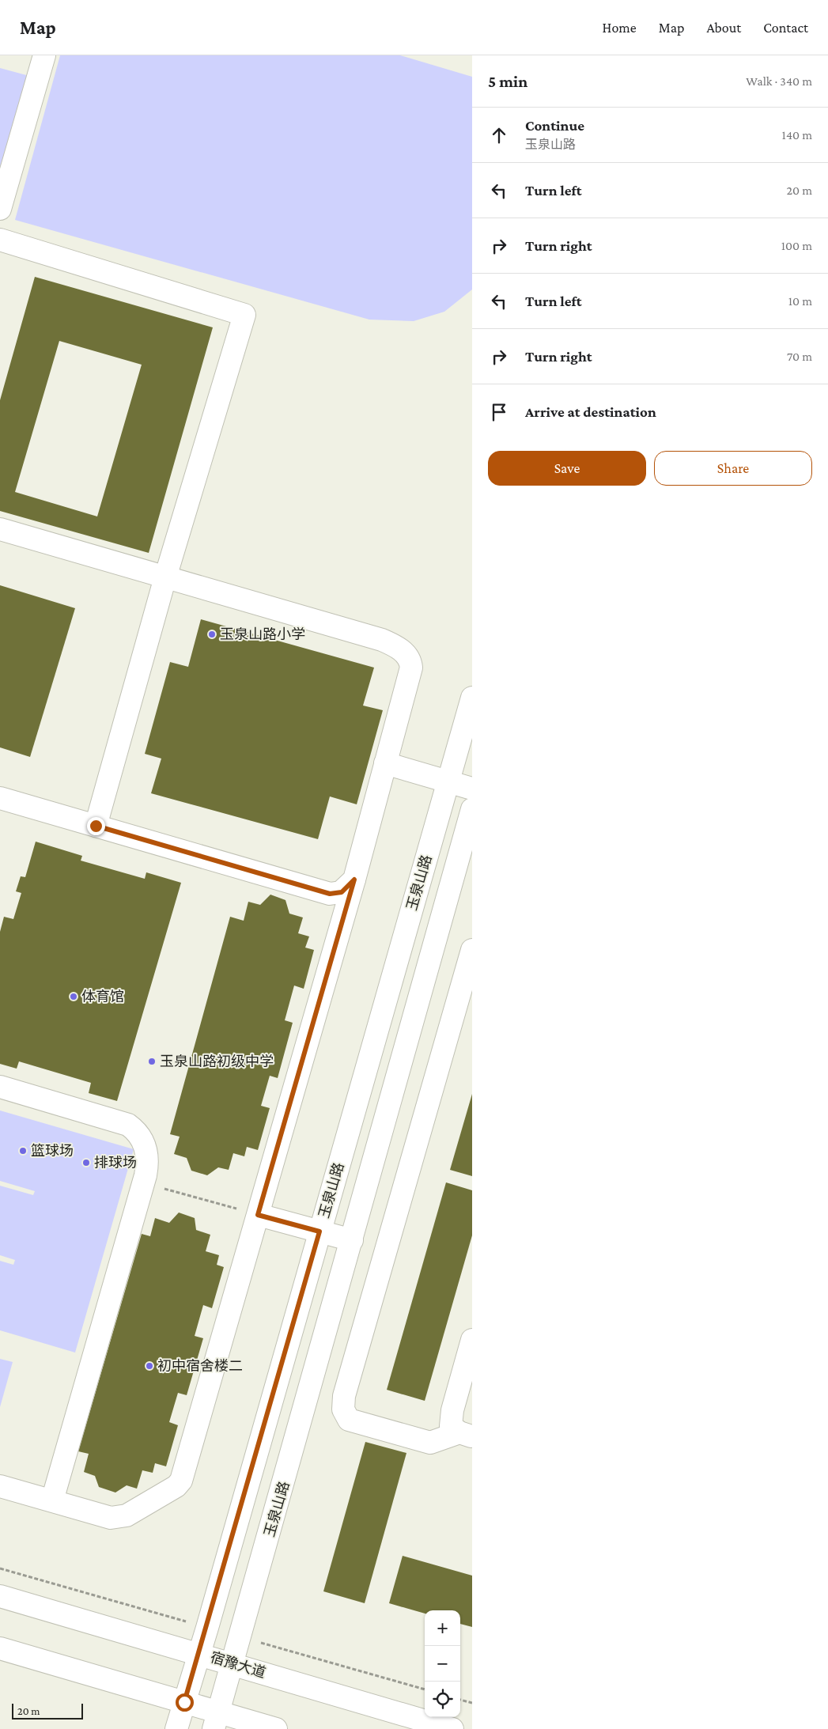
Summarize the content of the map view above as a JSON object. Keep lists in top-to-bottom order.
{
  "streets": {
    "street": ["玉泉山路", "宿豫大道"]
  },
  "crossings": [
    ["玉泉山路", "宿豫大道"]
  ],
  "places": [
    "玉泉山路小学",
    "体育馆",
    "玉泉山路初级中学",
    "篮球场",
    "排球场",
    "初中宿舍楼二"
  ],
  "scale_bar": "20 m",
  "page": {
    "header": "Map",
    "nav": [
      "Home",
      "Map",
      "About",
      "Contact"
    ],
    "heading": ["5 min", "Walk · 340 m"],
    "list": [
      ["Continue", "玉泉山路", "140 m"],
      ["Turn left", "20 m"],
      ["Turn right", "100 m"],
      ["Turn left", "10 m"],
      ["Turn right", "70 m"],
      "Arrive at destination"
    ],
    "buttons": ["Save", "Share"],
    "map_buttons": ["+", "−"],
    "scale": "20 m"
  }
}
